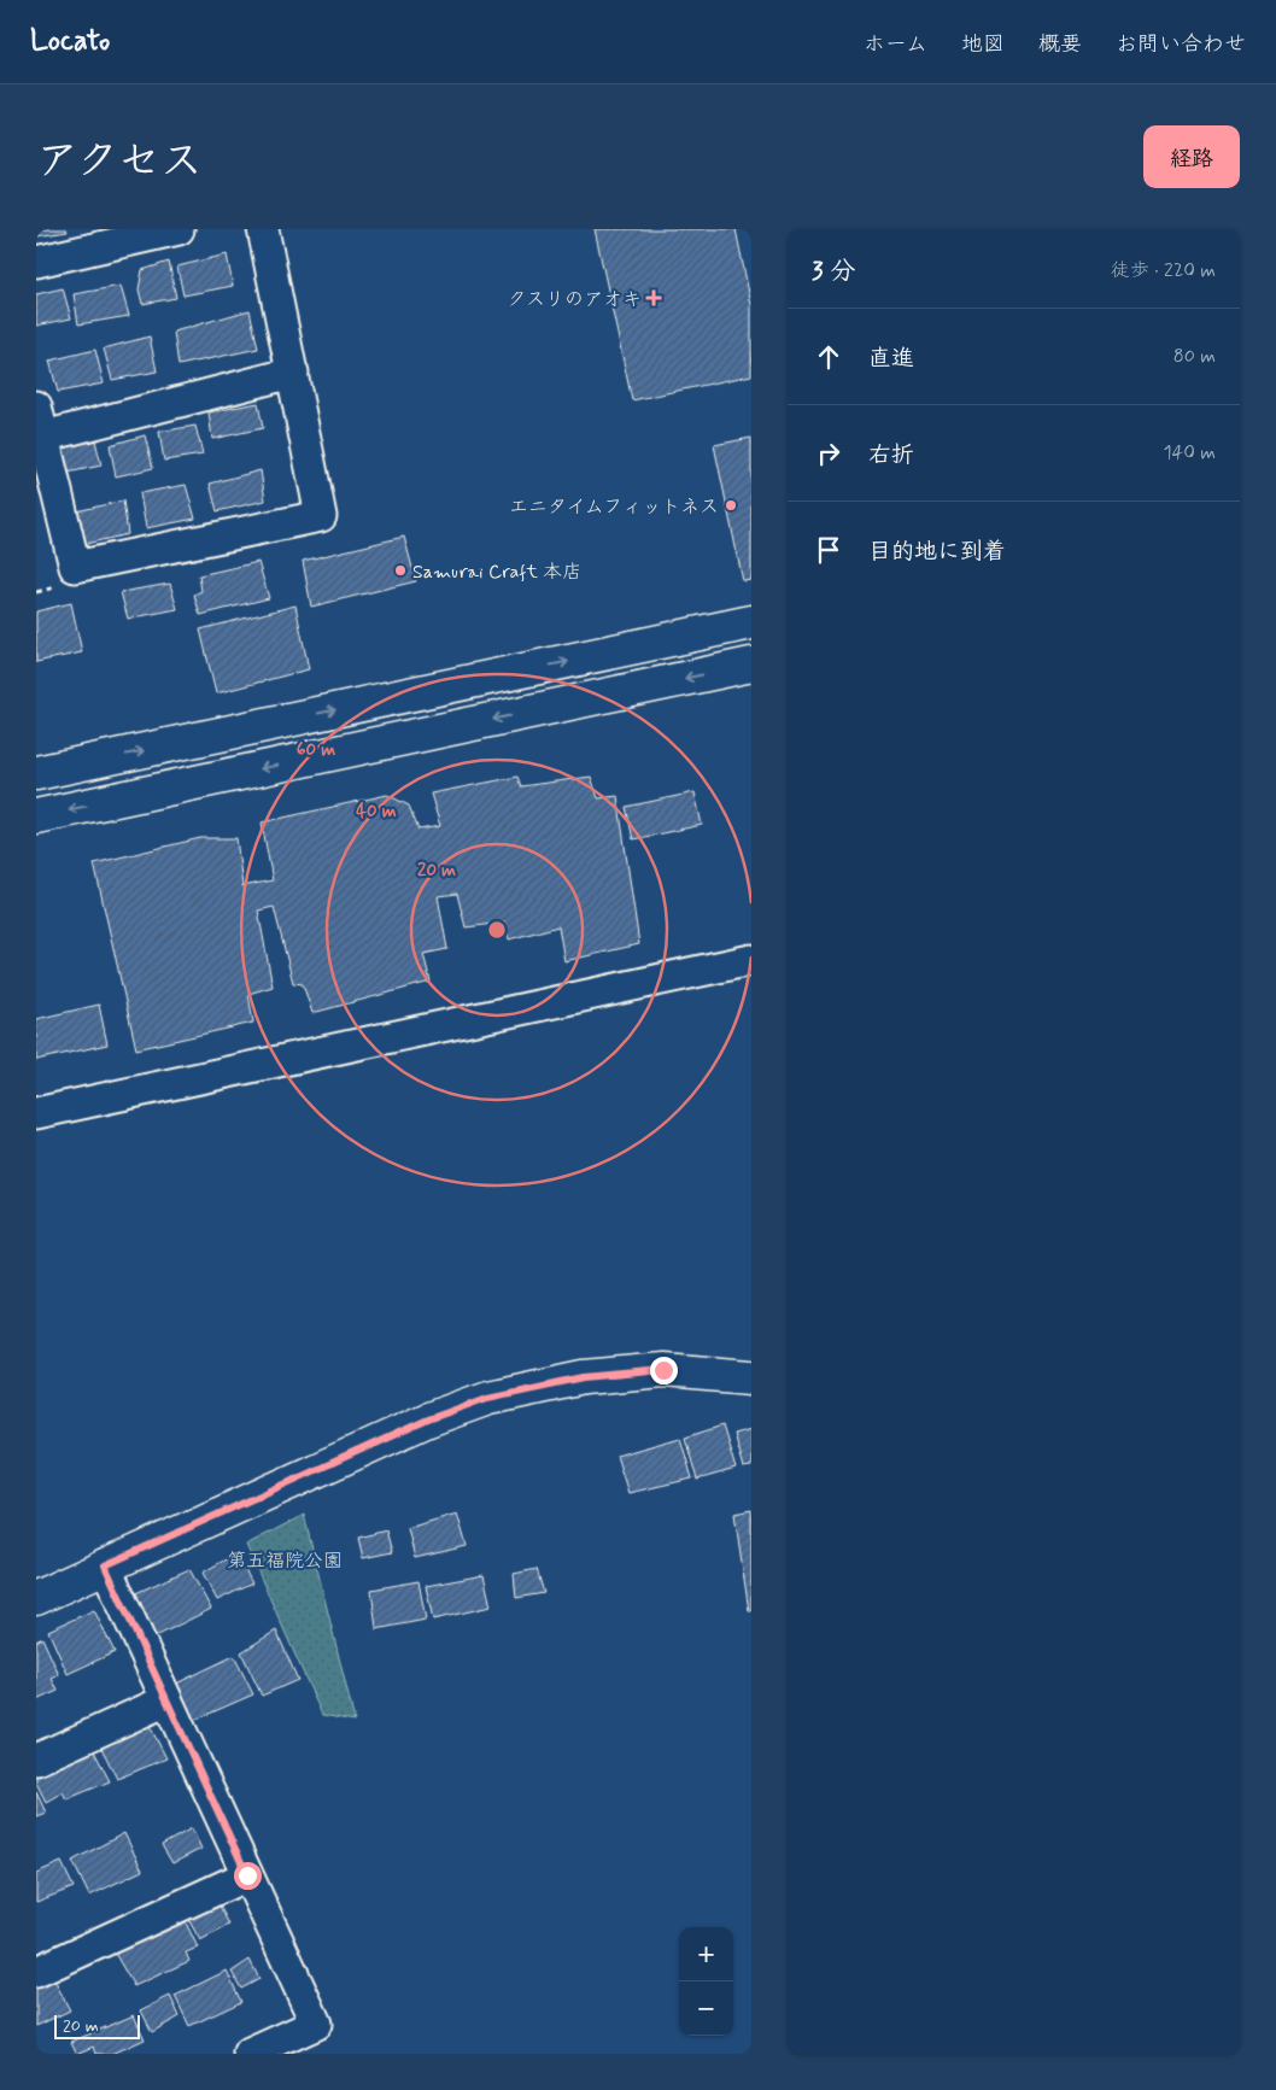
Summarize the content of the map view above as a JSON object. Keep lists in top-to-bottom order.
{
  "parks": ["第五福院公園"],
  "places": {
    "health": ["クスリのアオキ"],
    "other": ["エニタイムフィットネス", "Samurai Craft 本店"]
  },
  "scale_bar": "20 m",
  "page": {
    "header": "Locato",
    "nav": [
      "ホーム",
      "地図",
      "概要",
      "お問い合わせ"
    ],
    "title": "アクセス",
    "buttons": "経路",
    "heading": ["3 分", "徒歩 · 220 m"],
    "list": [
      ["直進", "80 m"],
      ["右折", "140 m"],
      "目的地に到着"
    ],
    "map_buttons": ["+", "−"],
    "scale": "20 m"
  },
  "rings": ["60 m", "40 m", "20 m"]
}
